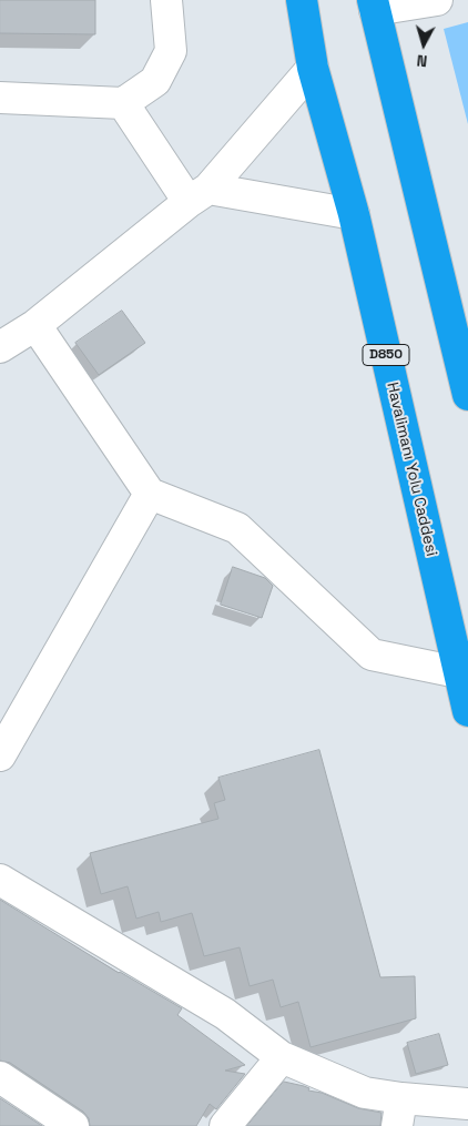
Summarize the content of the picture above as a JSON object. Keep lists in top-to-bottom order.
{
  "streets": {
    "highway": ["D850", "Havalimanı Yolu Caddesi"]
  },
  "north": "bottom"
}
